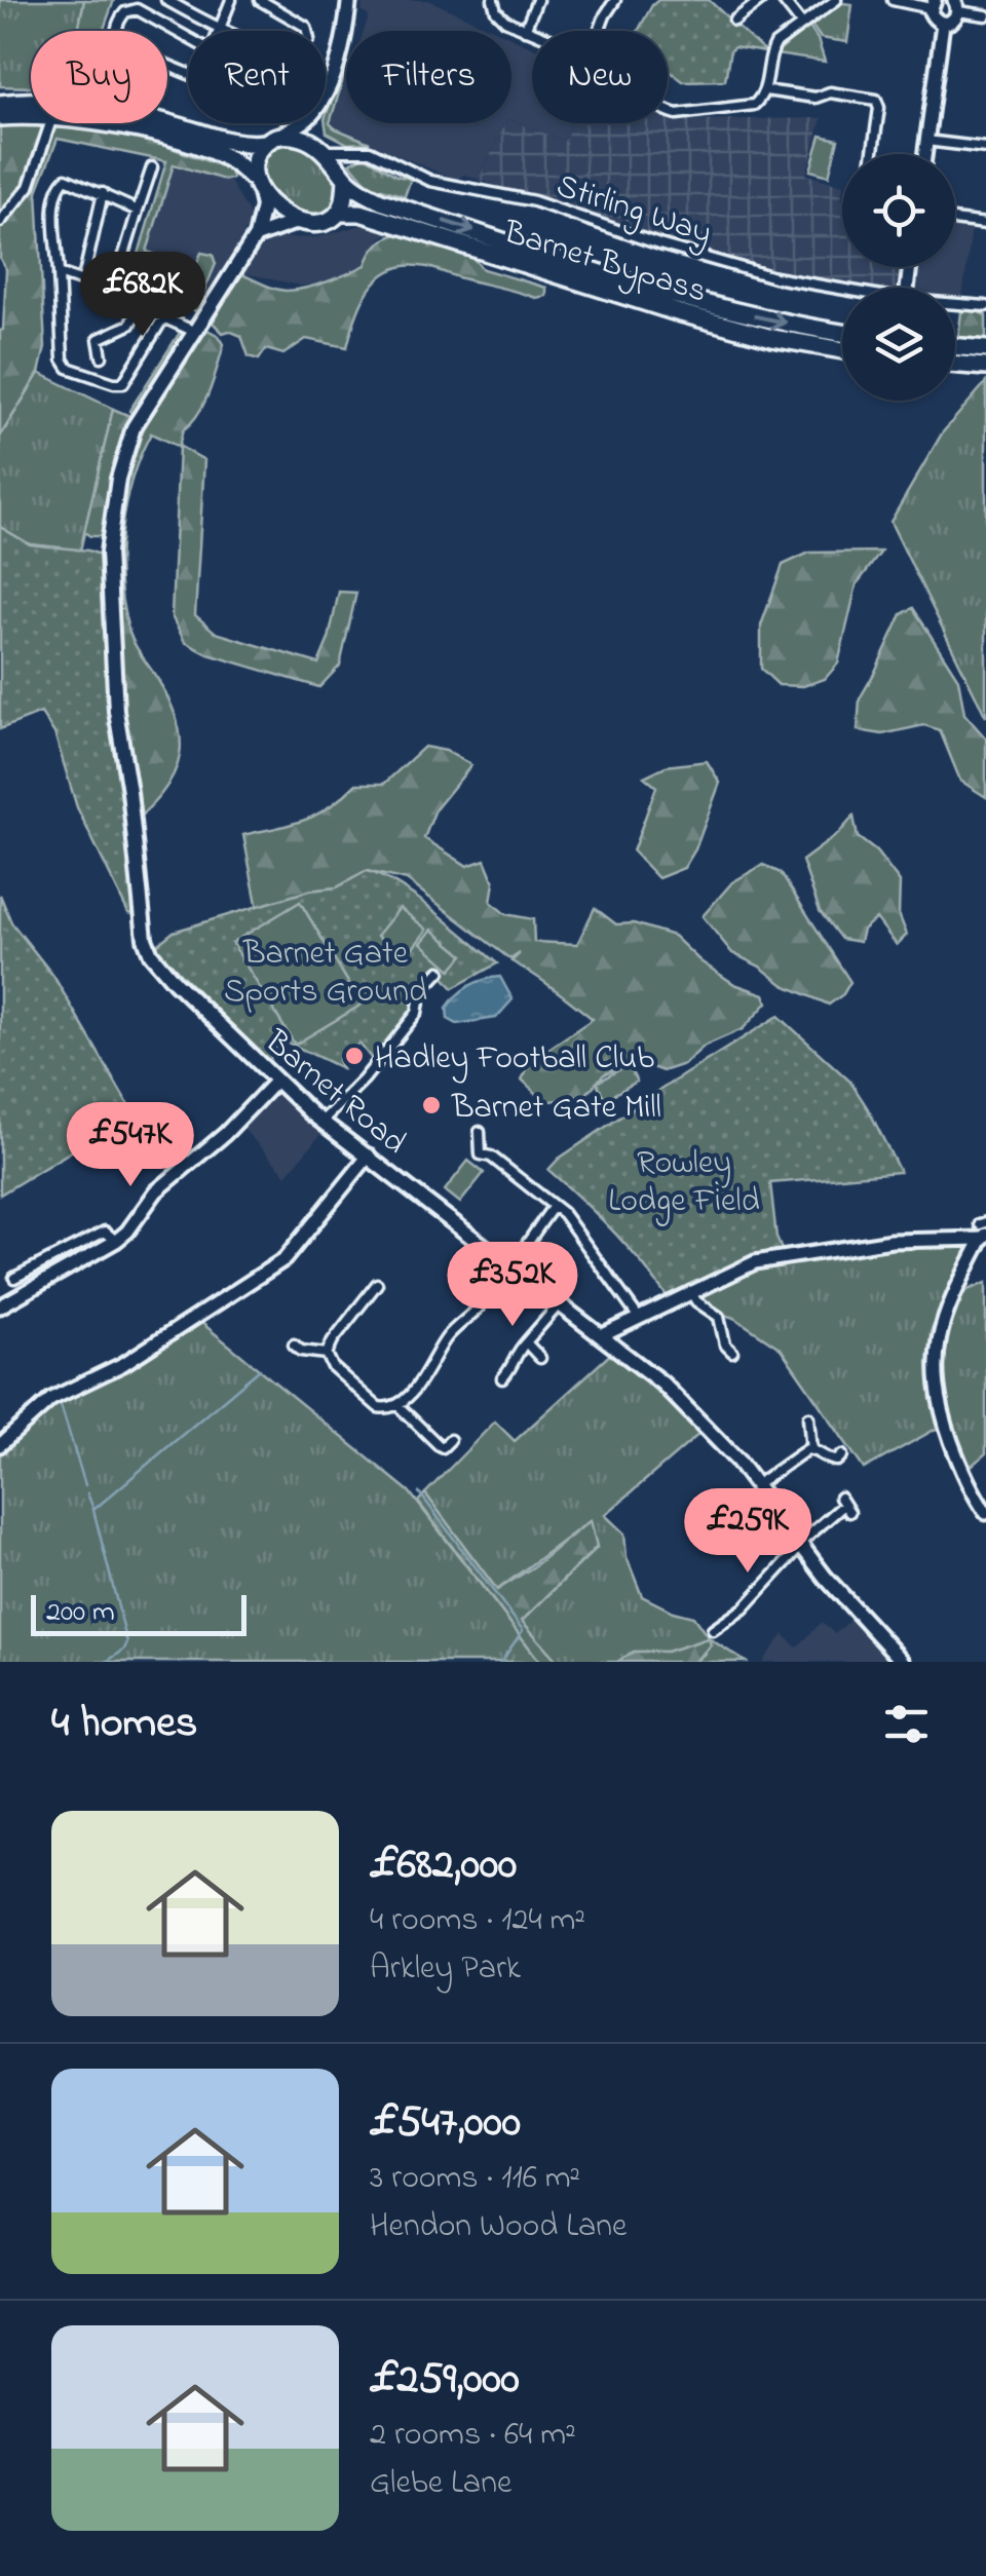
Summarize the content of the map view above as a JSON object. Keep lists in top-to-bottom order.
{
  "streets": {
    "highway": ["Barnet Bypass"],
    "main road": ["Barnet Road"],
    "street": ["Stirling Way"]
  },
  "crossings": [
    ["Stirling Way", "Barnet Bypass"],
    ["Stirling Way", "Barnet Road"],
    ["Barnet Bypass", "Barnet Road"]
  ],
  "parks": ["Barnet Gate Sports Ground", "Rowley Lodge Field"],
  "places": ["Hadley Football Club", "Barnet Gate Mill"],
  "scale_bar": "200 m",
  "page": {
    "chip": [
      "Buy",
      "Rent",
      "Filters",
      "New"
    ],
    "price": [
      "£682K",
      "£547K",
      "£352K",
      "£259K"
    ],
    "scale": "200 m",
    "heading": "4 homes",
    "list": [
      {
        "name": "£682,000",
        "note": "4 rooms · 124 m² · Arkley Park"
      },
      {
        "name": "£547,000",
        "note": "3 rooms · 116 m² · Hendon Wood Lane"
      },
      {
        "name": "£259,000",
        "note": "2 rooms · 64 m² · Glebe Lane"
      }
    ]
  }
}
